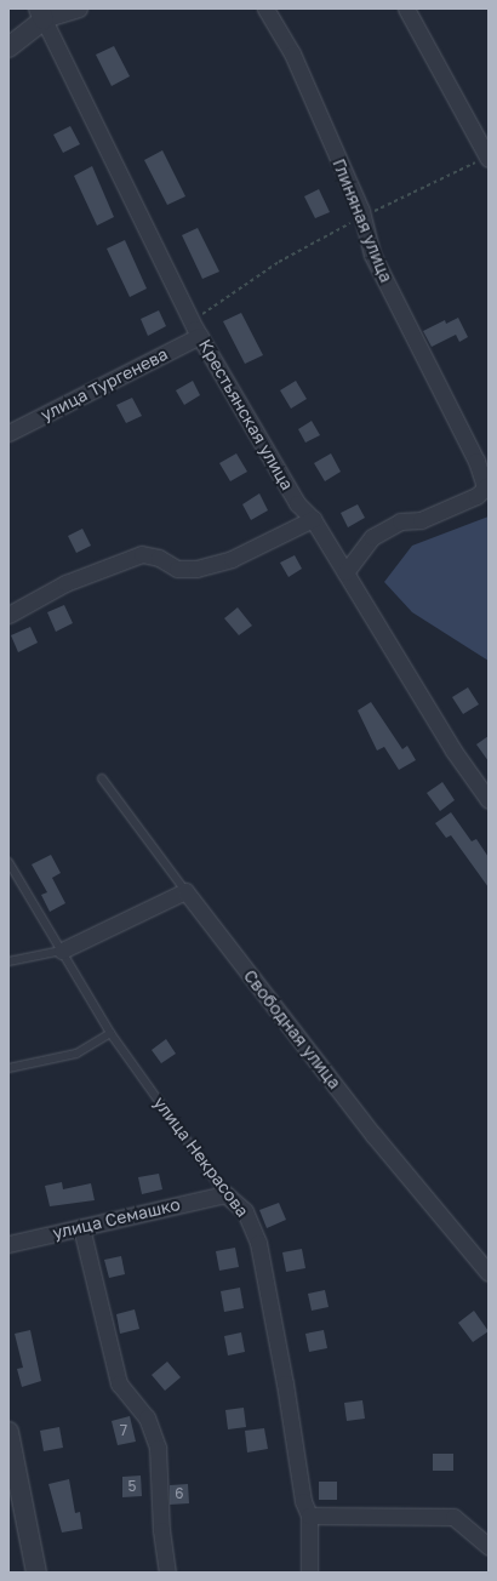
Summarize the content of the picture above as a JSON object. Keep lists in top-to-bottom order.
{
  "streets": {
    "street": [
      "Глиняная улица",
      "улица Тургенева",
      "Крестьянская улица",
      "Свободная улица",
      "улица Некрасова",
      "улица Семашко"
    ]
  },
  "crossings": [
    ["улица Тургенева", "Крестьянская улица"],
    ["улица Некрасова", "улица Семашко"]
  ],
  "house_numbers": ["7", "5", "6"]
}
